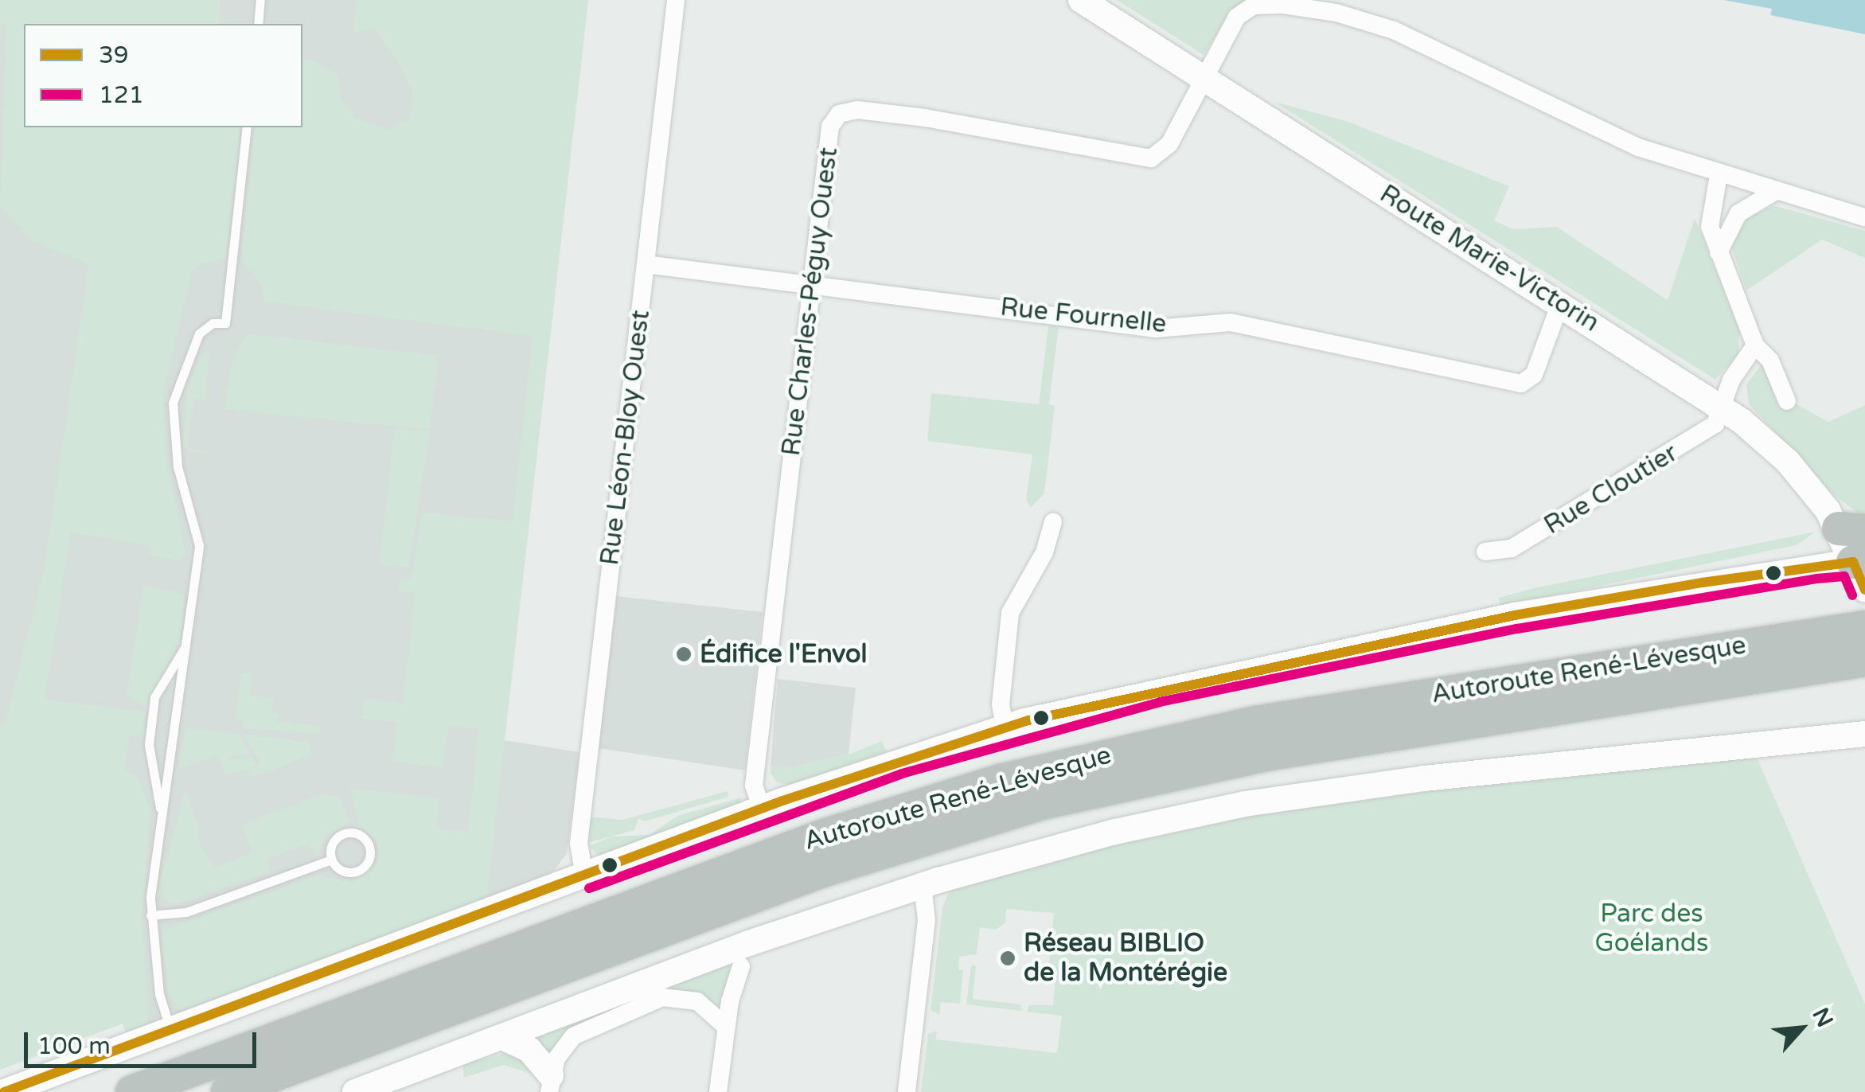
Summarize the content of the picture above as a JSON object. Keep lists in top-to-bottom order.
{
  "streets": {
    "highway": ["Autoroute René-Lévesque"],
    "street": [
      "Route Marie-Victorin",
      "Rue Charles-Péguy Ouest",
      "Rue Fournelle",
      "Rue Léon-Bloy Ouest",
      "Rue Cloutier"
    ]
  },
  "crossings": [
    ["Route Marie-Victorin", "Rue Charles-Péguy Ouest"],
    ["Route Marie-Victorin", "Rue Fournelle"],
    ["Route Marie-Victorin", "Rue Cloutier"],
    ["Rue Charles-Péguy Ouest", "Rue Fournelle"],
    ["Rue Fournelle", "Rue Léon-Bloy Ouest"]
  ],
  "parks": ["Parc des Goélands"],
  "places": ["Édifice l'Envol", "Réseau BIBLIO de la Montérégie"],
  "lines": ["transit line 39", "transit line 121"],
  "legend": ["39", "121"],
  "scale_bar": "100 m",
  "north": "top right"
}
